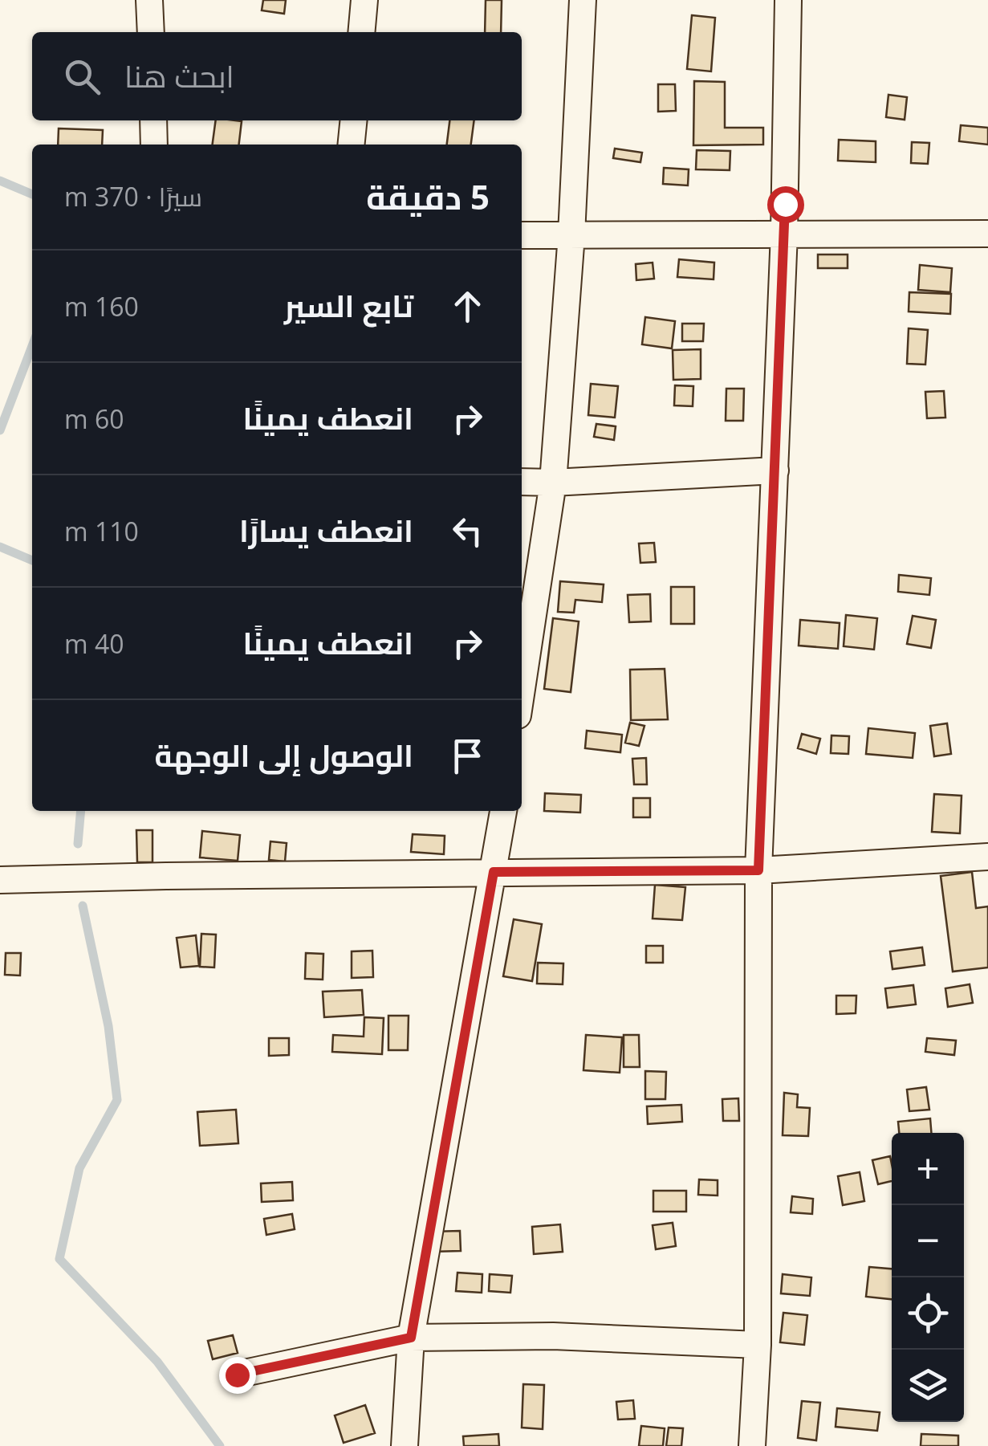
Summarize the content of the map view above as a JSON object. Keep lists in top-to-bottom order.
{
  "page": {
    "search": "ابحث هنا",
    "heading": ["5 دقيقة", "سيرًا · 370 m"],
    "list": [
      ["تابع السير", "160 m"],
      ["انعطف يمينًا", "60 m"],
      ["انعطف يسارًا", "110 m"],
      ["انعطف يمينًا", "40 m"],
      "الوصول إلى الوجهة"
    ],
    "map_buttons": ["+", "−"]
  }
}
